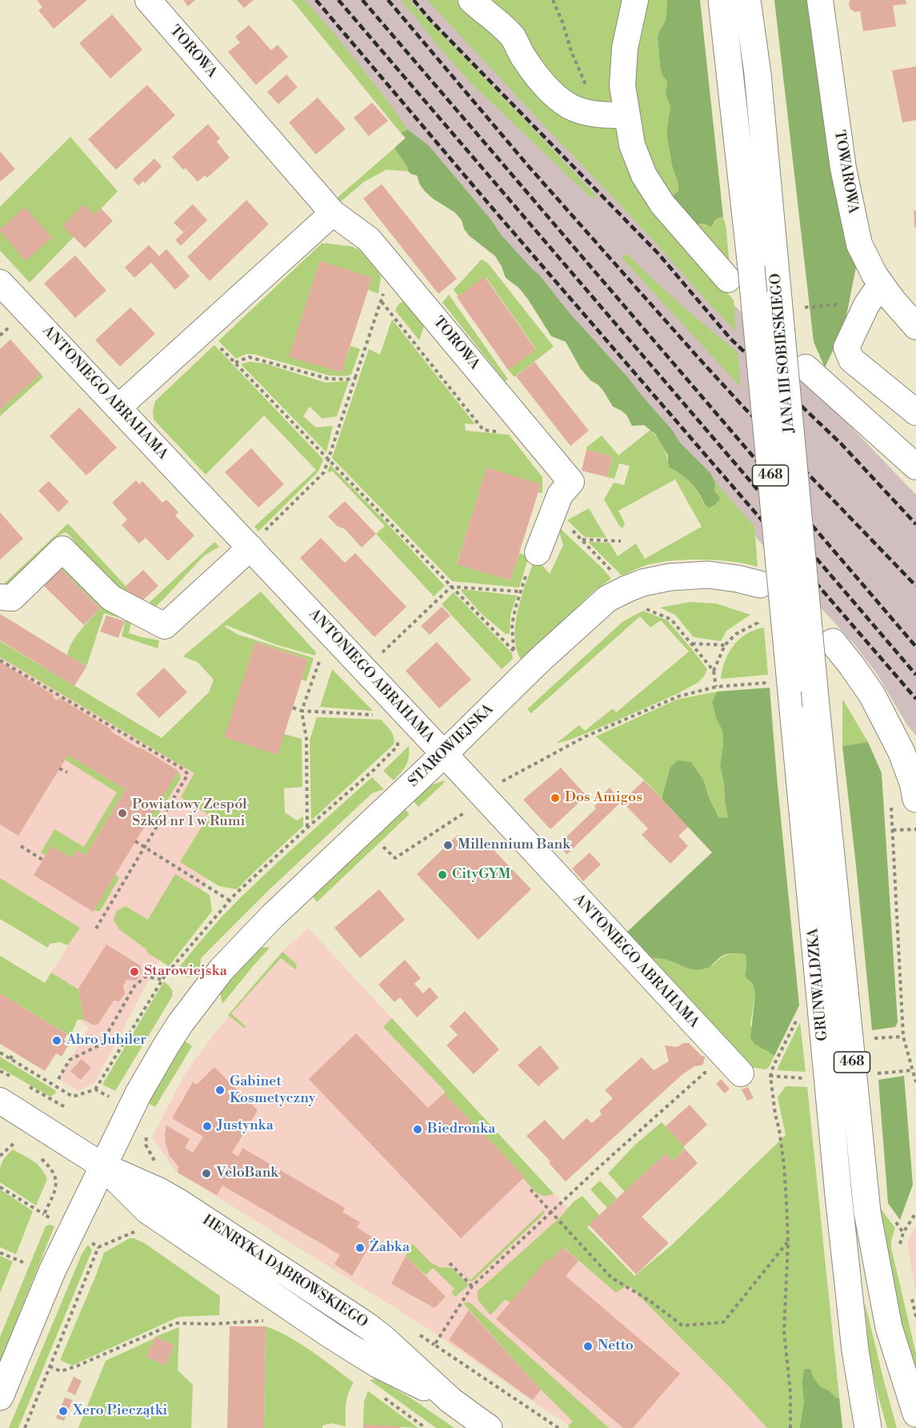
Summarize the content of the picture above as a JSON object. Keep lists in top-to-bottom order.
{
  "streets": {
    "main road": [
      "JANA III SOBIESKIEGO",
      "468",
      "STAROWIEJSKA",
      "GRUNWALDZKA",
      "HENRYKA DĄBROWSKIEGO"
    ],
    "street": ["TOROWA", "TOWAROWA", "ANTONIEGO ABRAHAMA"]
  },
  "crossings": [
    ["JANA III SOBIESKIEGO", "GRUNWALDZKA"],
    ["ANTONIEGO ABRAHAMA", "STAROWIEJSKA"],
    ["STAROWIEJSKA", "HENRYKA DĄBROWSKIEGO"]
  ],
  "places": [
    "Dos Amigos",
    "Powiatowy Zespół Szkół nr 1 w Rumi",
    "Millennium Bank",
    "CityGYM",
    "Starowiejska",
    "Abro Jubiler",
    "Gabinet Kosmetyczny",
    "Justynka",
    "Biedronka",
    "VeloBank",
    "Żabka",
    "Netto",
    "Xero Pieczątki"
  ]
}
